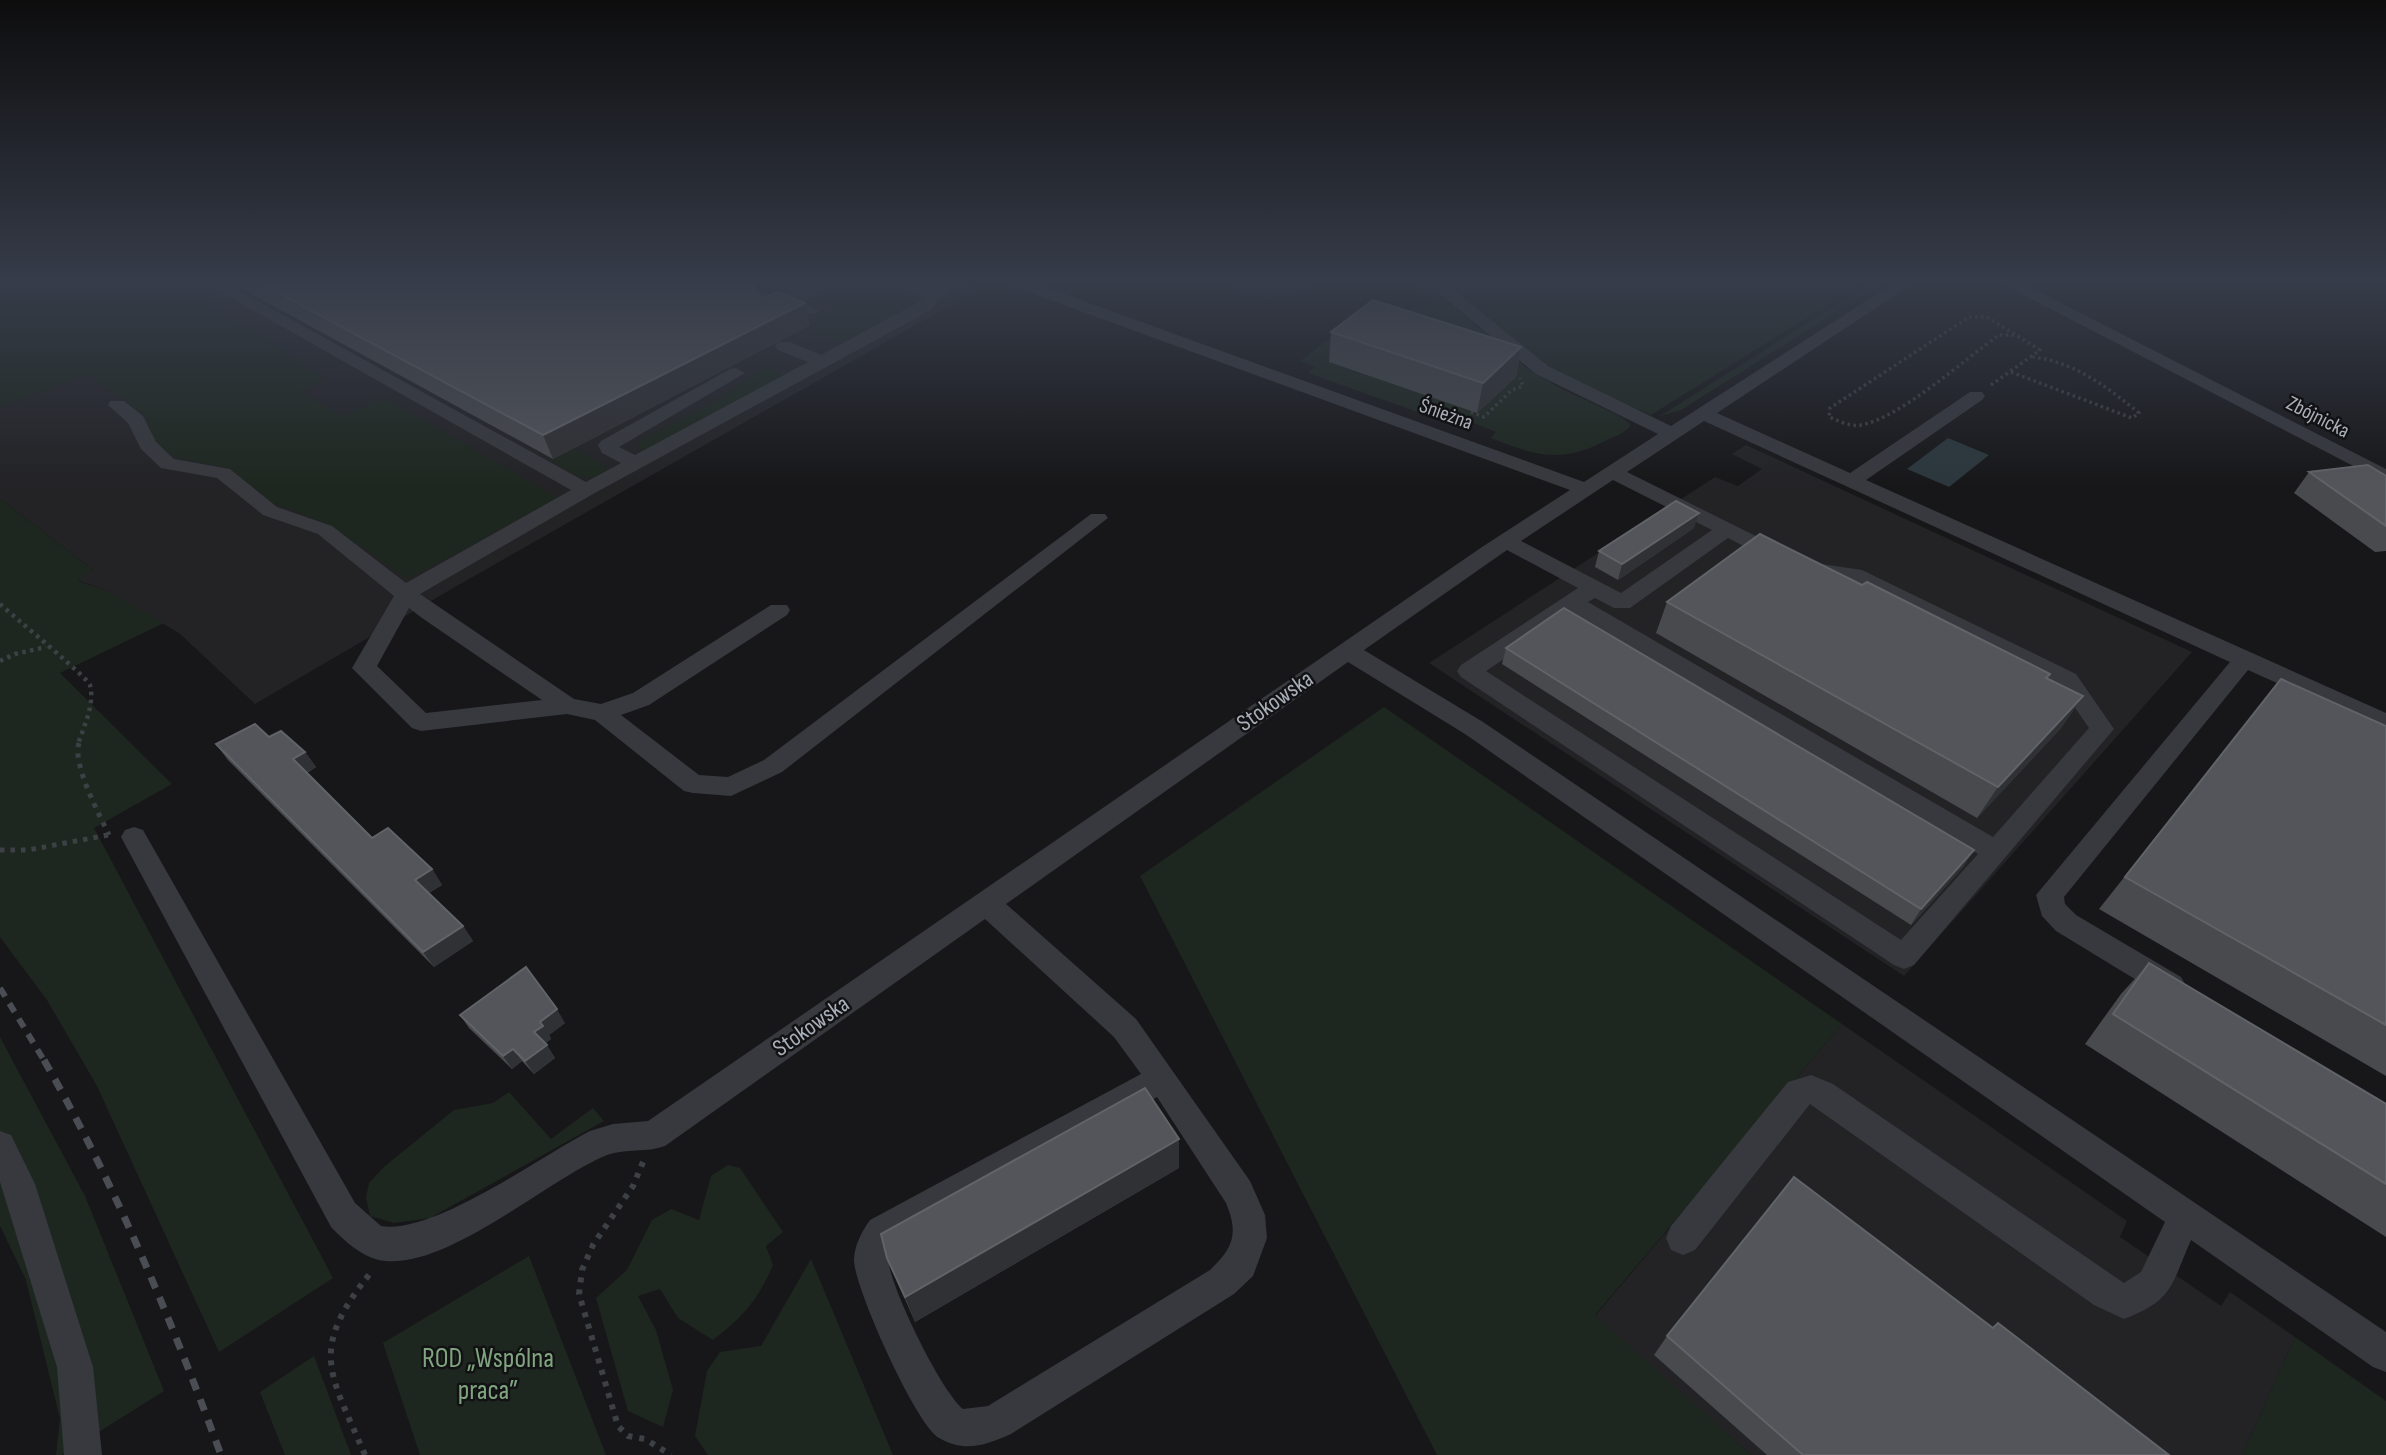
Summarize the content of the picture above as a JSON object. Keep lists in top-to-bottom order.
{
  "streets": {
    "street": ["Śnieżna", "Zbójnicka", "Stokowska"]
  },
  "crossings": [
    ["Śnieżna", "Stokowska"]
  ],
  "parks": ["ROD „Wspólna praca”"]
}
